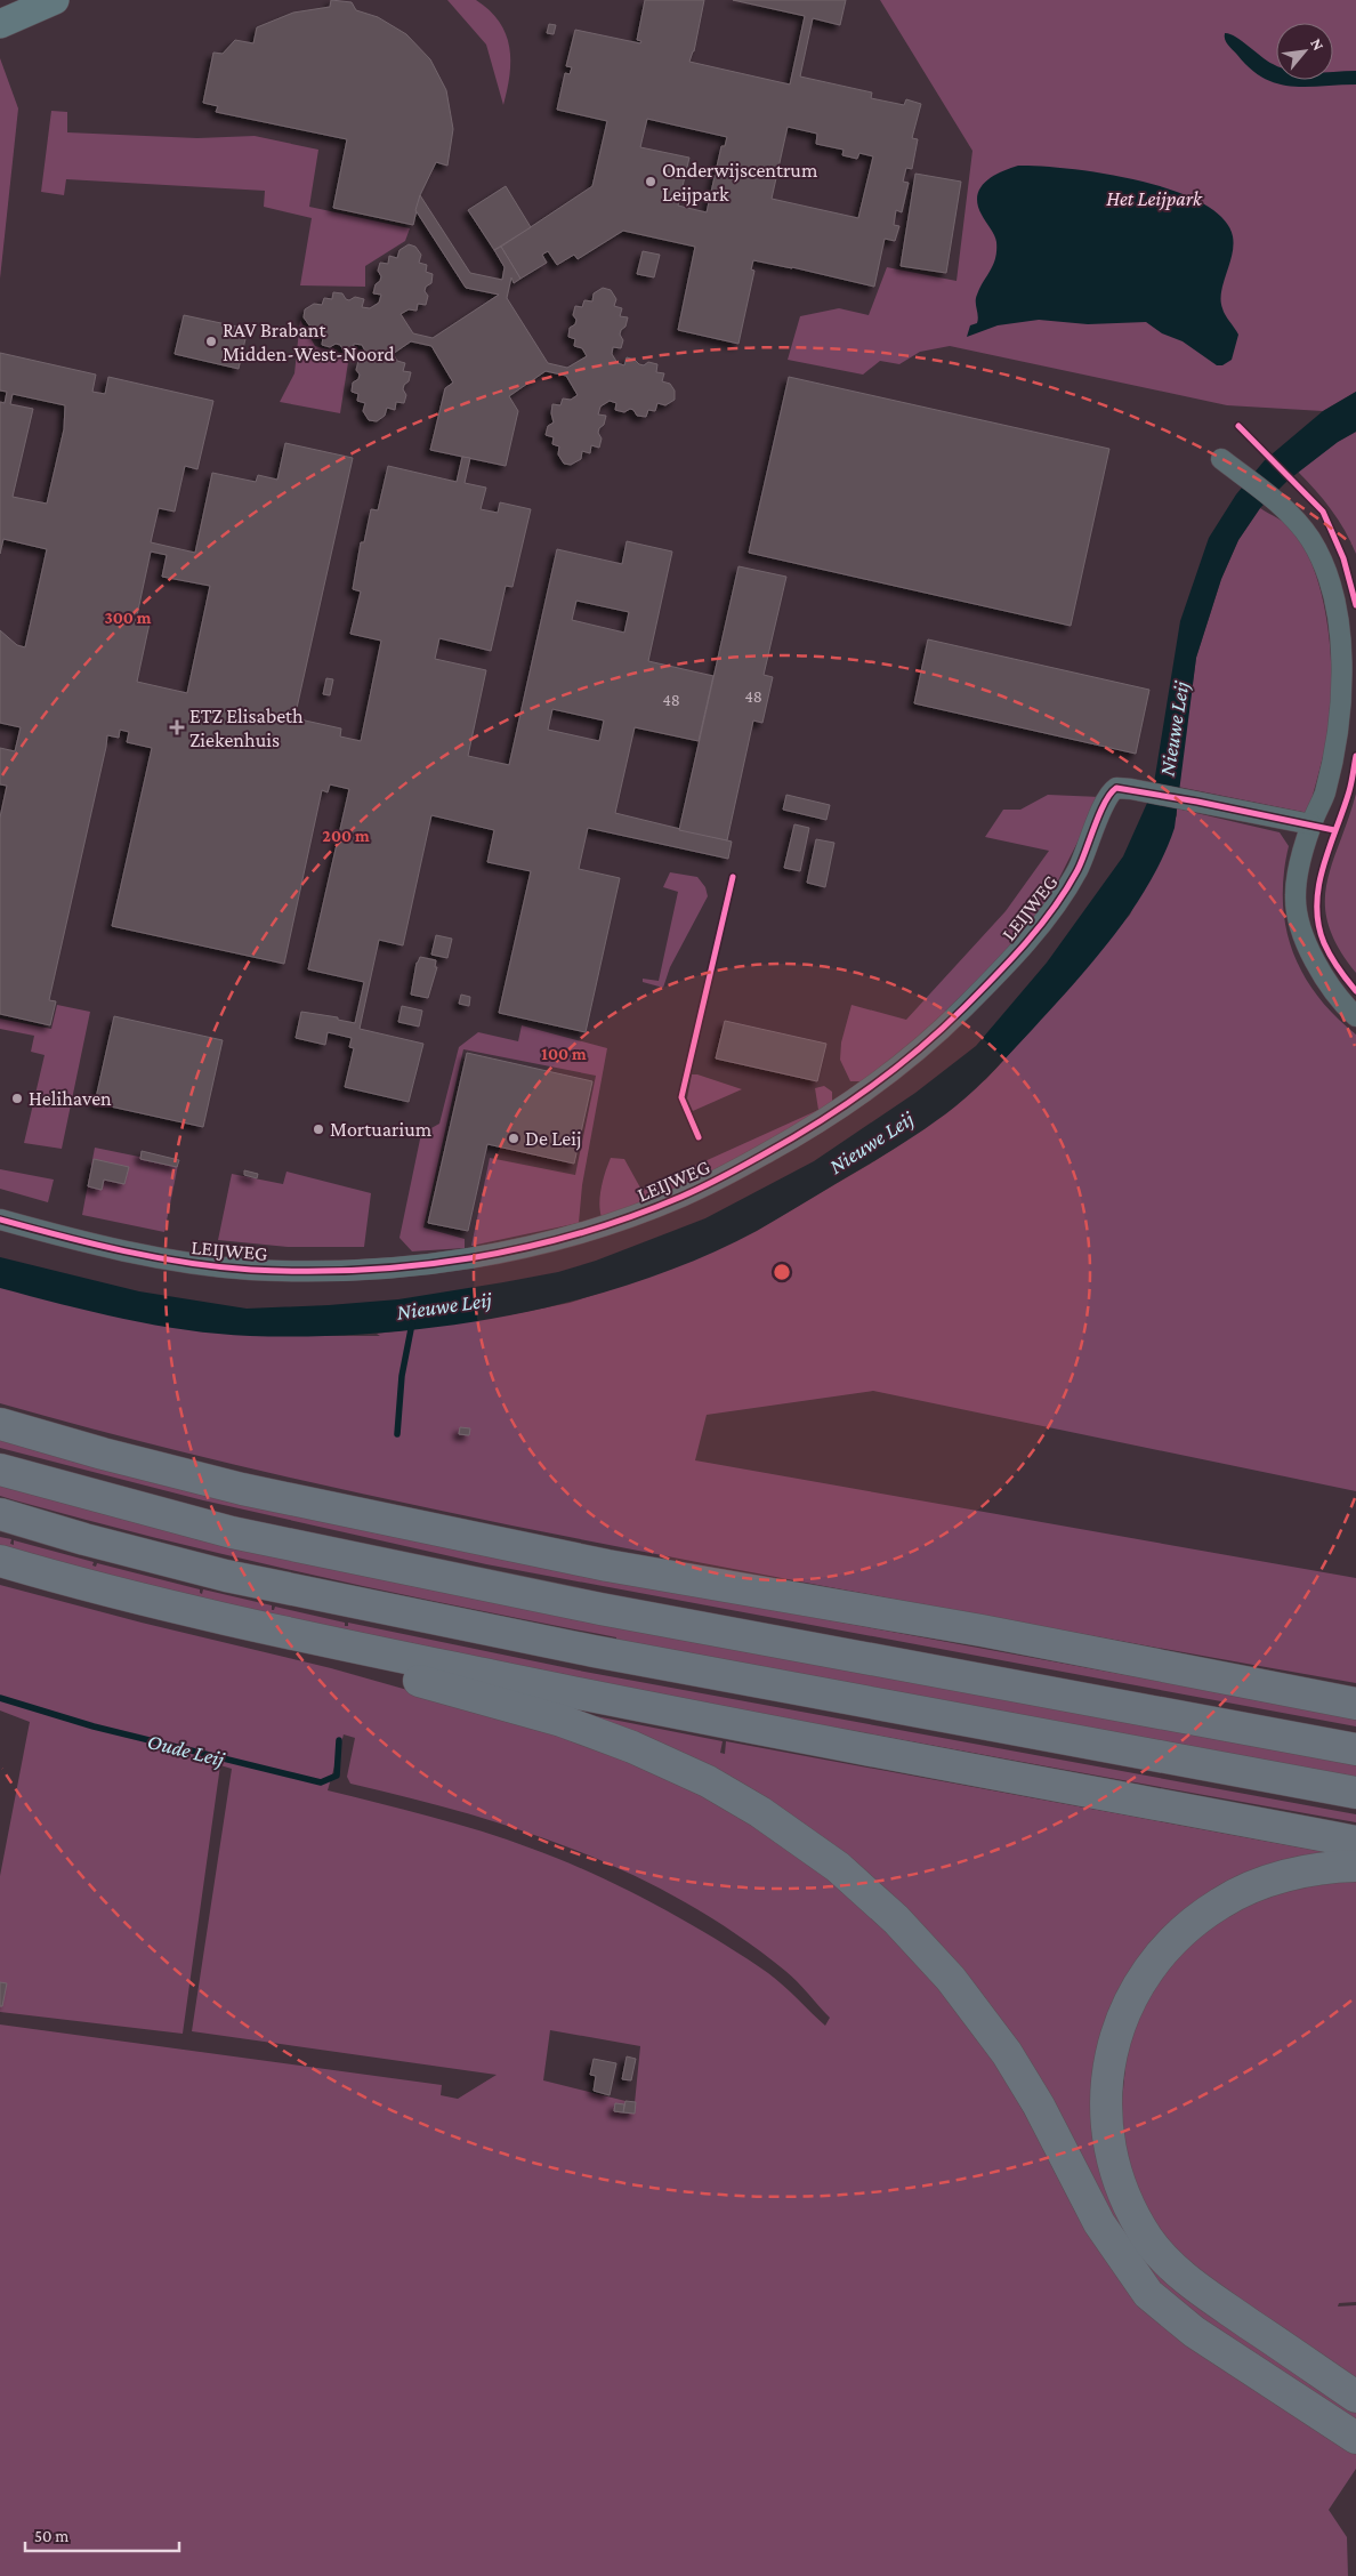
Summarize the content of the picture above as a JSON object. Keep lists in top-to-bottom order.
{
  "streets": {
    "street": ["LEIJWEG"]
  },
  "water": ["Nieuwe Leij", "Oude Leij"],
  "parks": ["Het Leijpark"],
  "places": {
    "other": [
      "Onderwijscentrum Leijpark",
      "RAV Brabant Midden-West-Noord",
      "Helihaven",
      "Mortuarium",
      "De Leij"
    ],
    "health": ["ETZ Elisabeth Ziekenhuis"]
  },
  "house_numbers": ["48", "48"],
  "scale_bar": "50 m",
  "north": "top right",
  "rings": ["300 m", "200 m", "100 m"]
}
